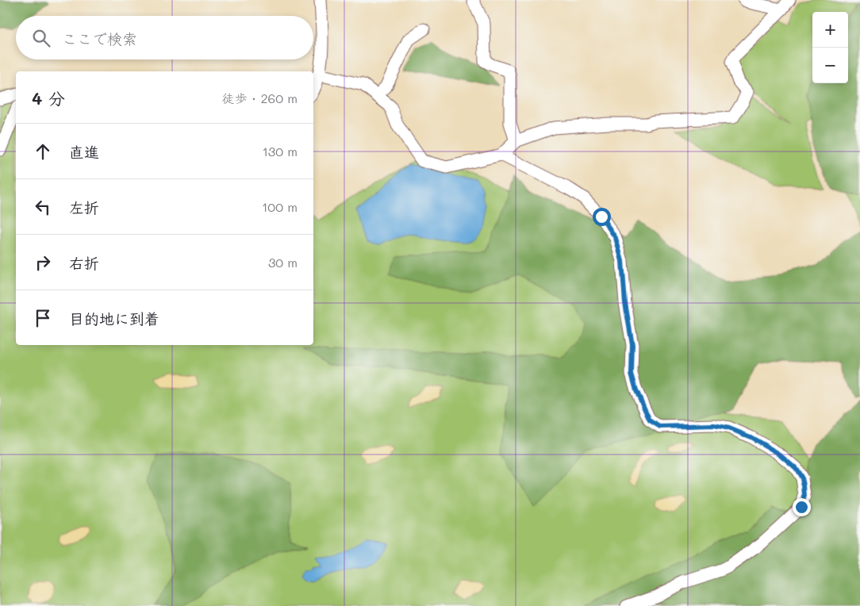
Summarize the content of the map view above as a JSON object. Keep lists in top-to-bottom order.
{
  "page": {
    "map_buttons": ["+", "−"],
    "search": "ここで検索",
    "heading": ["4 分", "徒歩 · 260 m"],
    "list": [
      ["直進", "130 m"],
      ["左折", "100 m"],
      ["右折", "30 m"],
      "目的地に到着"
    ]
  }
}
